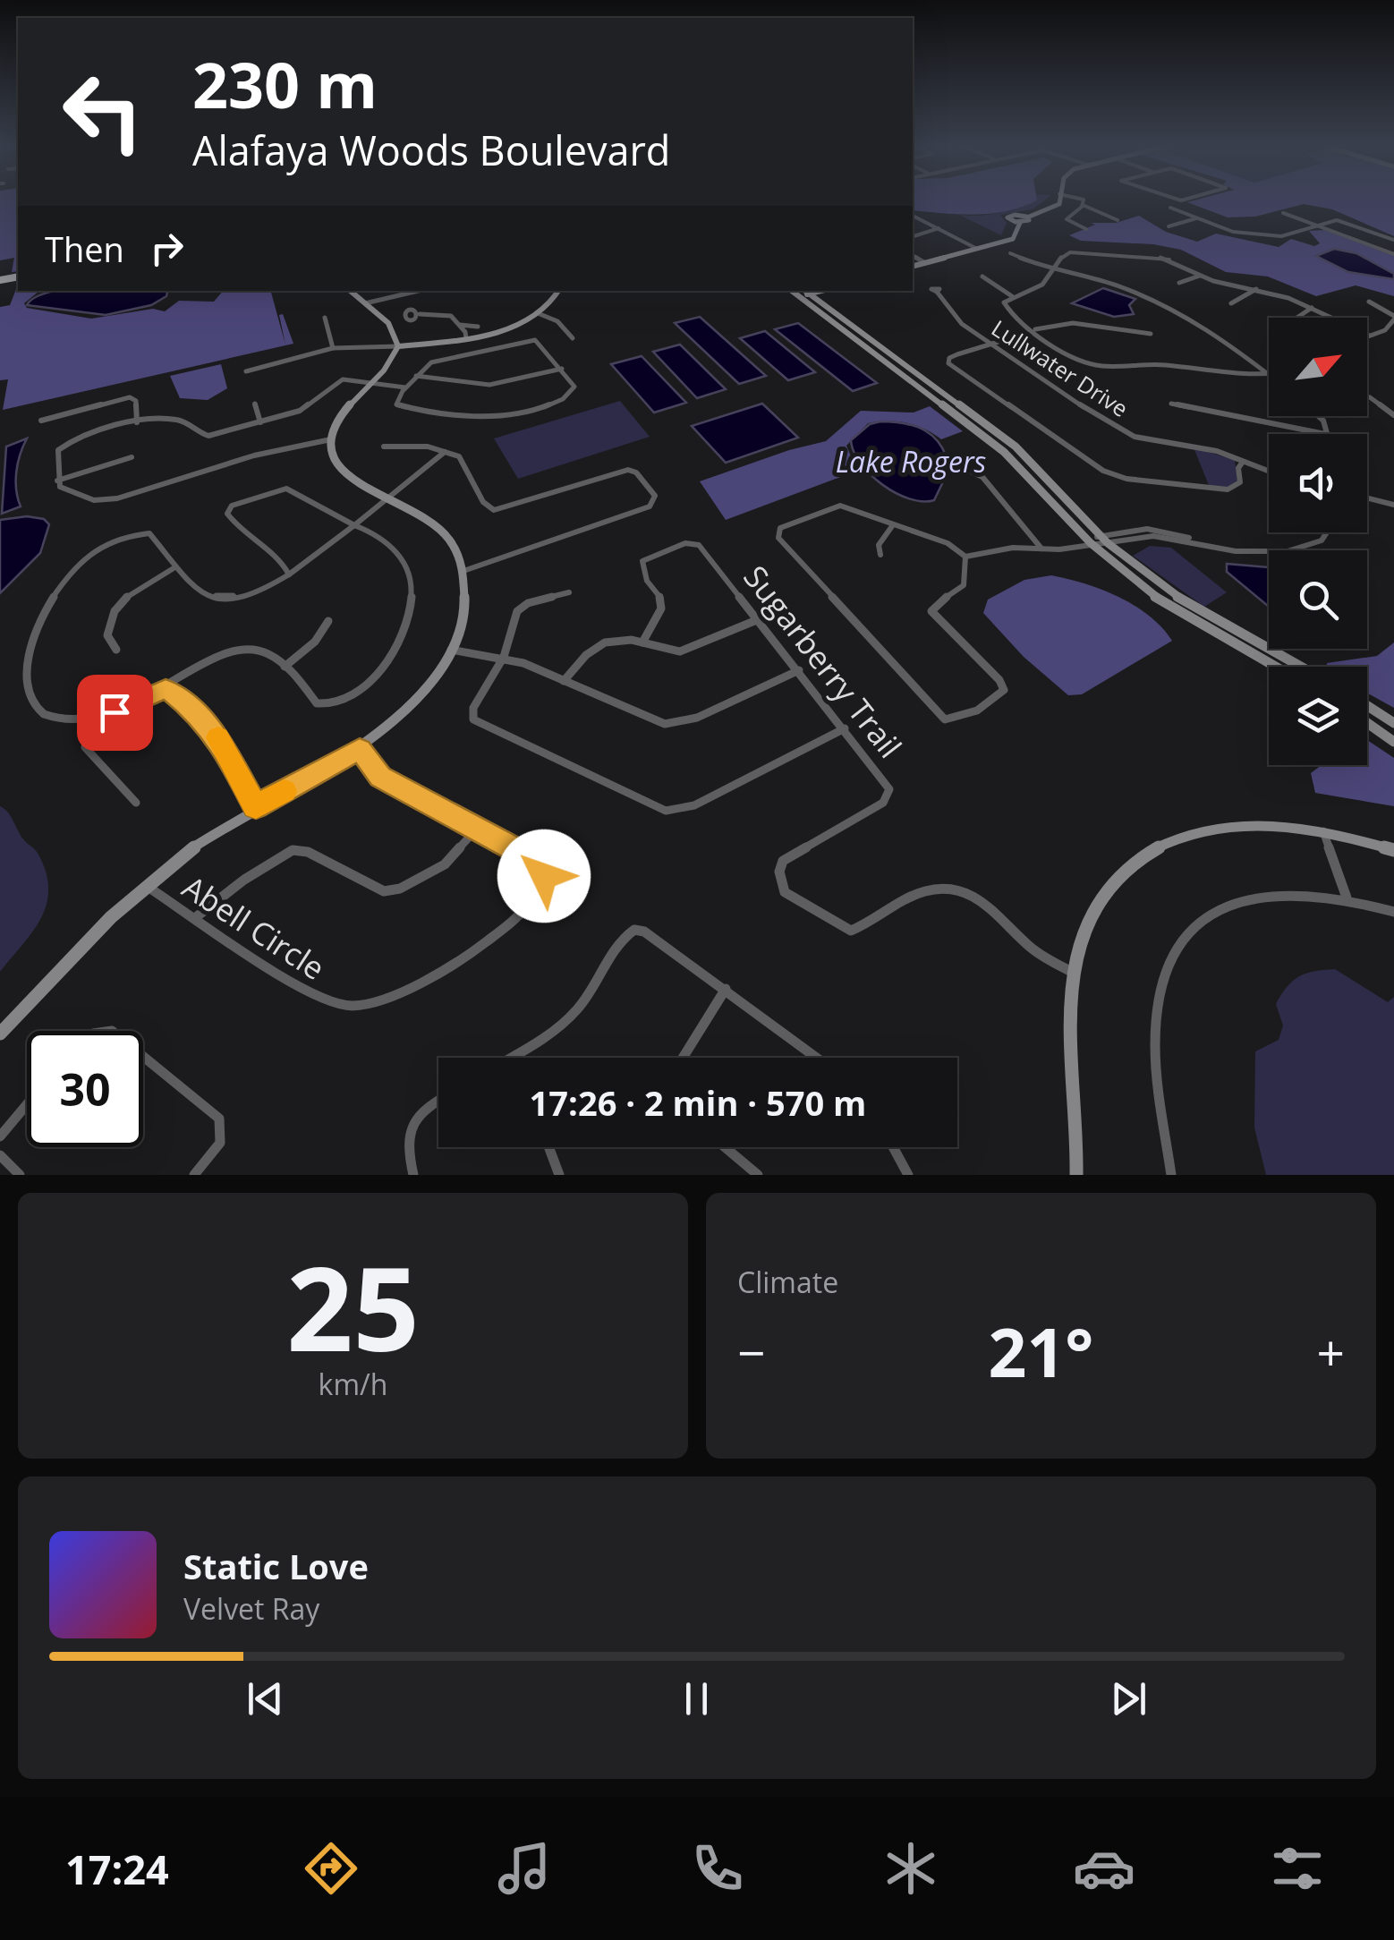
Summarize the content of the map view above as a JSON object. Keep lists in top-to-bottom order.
{
  "streets": {
    "street": ["Lullwater Drive", "Sugarberry Trail", "Abell Circle"]
  },
  "water": ["Lake Rogers"],
  "north": "top right",
  "page": {
    "turn": ["230 m", "Alafaya Woods Boulevard"],
    "then": "Then",
    "limit": "30",
    "trip": "17:26 · 2 min · 570 m",
    "tile": [
      ["25", "km/h"],
      "Climate"
    ],
    "heat": ["−", "21°", "+"],
    "song": ["Static Love", "Velvet Ray"],
    "tabs": "17:24"
  }
}
